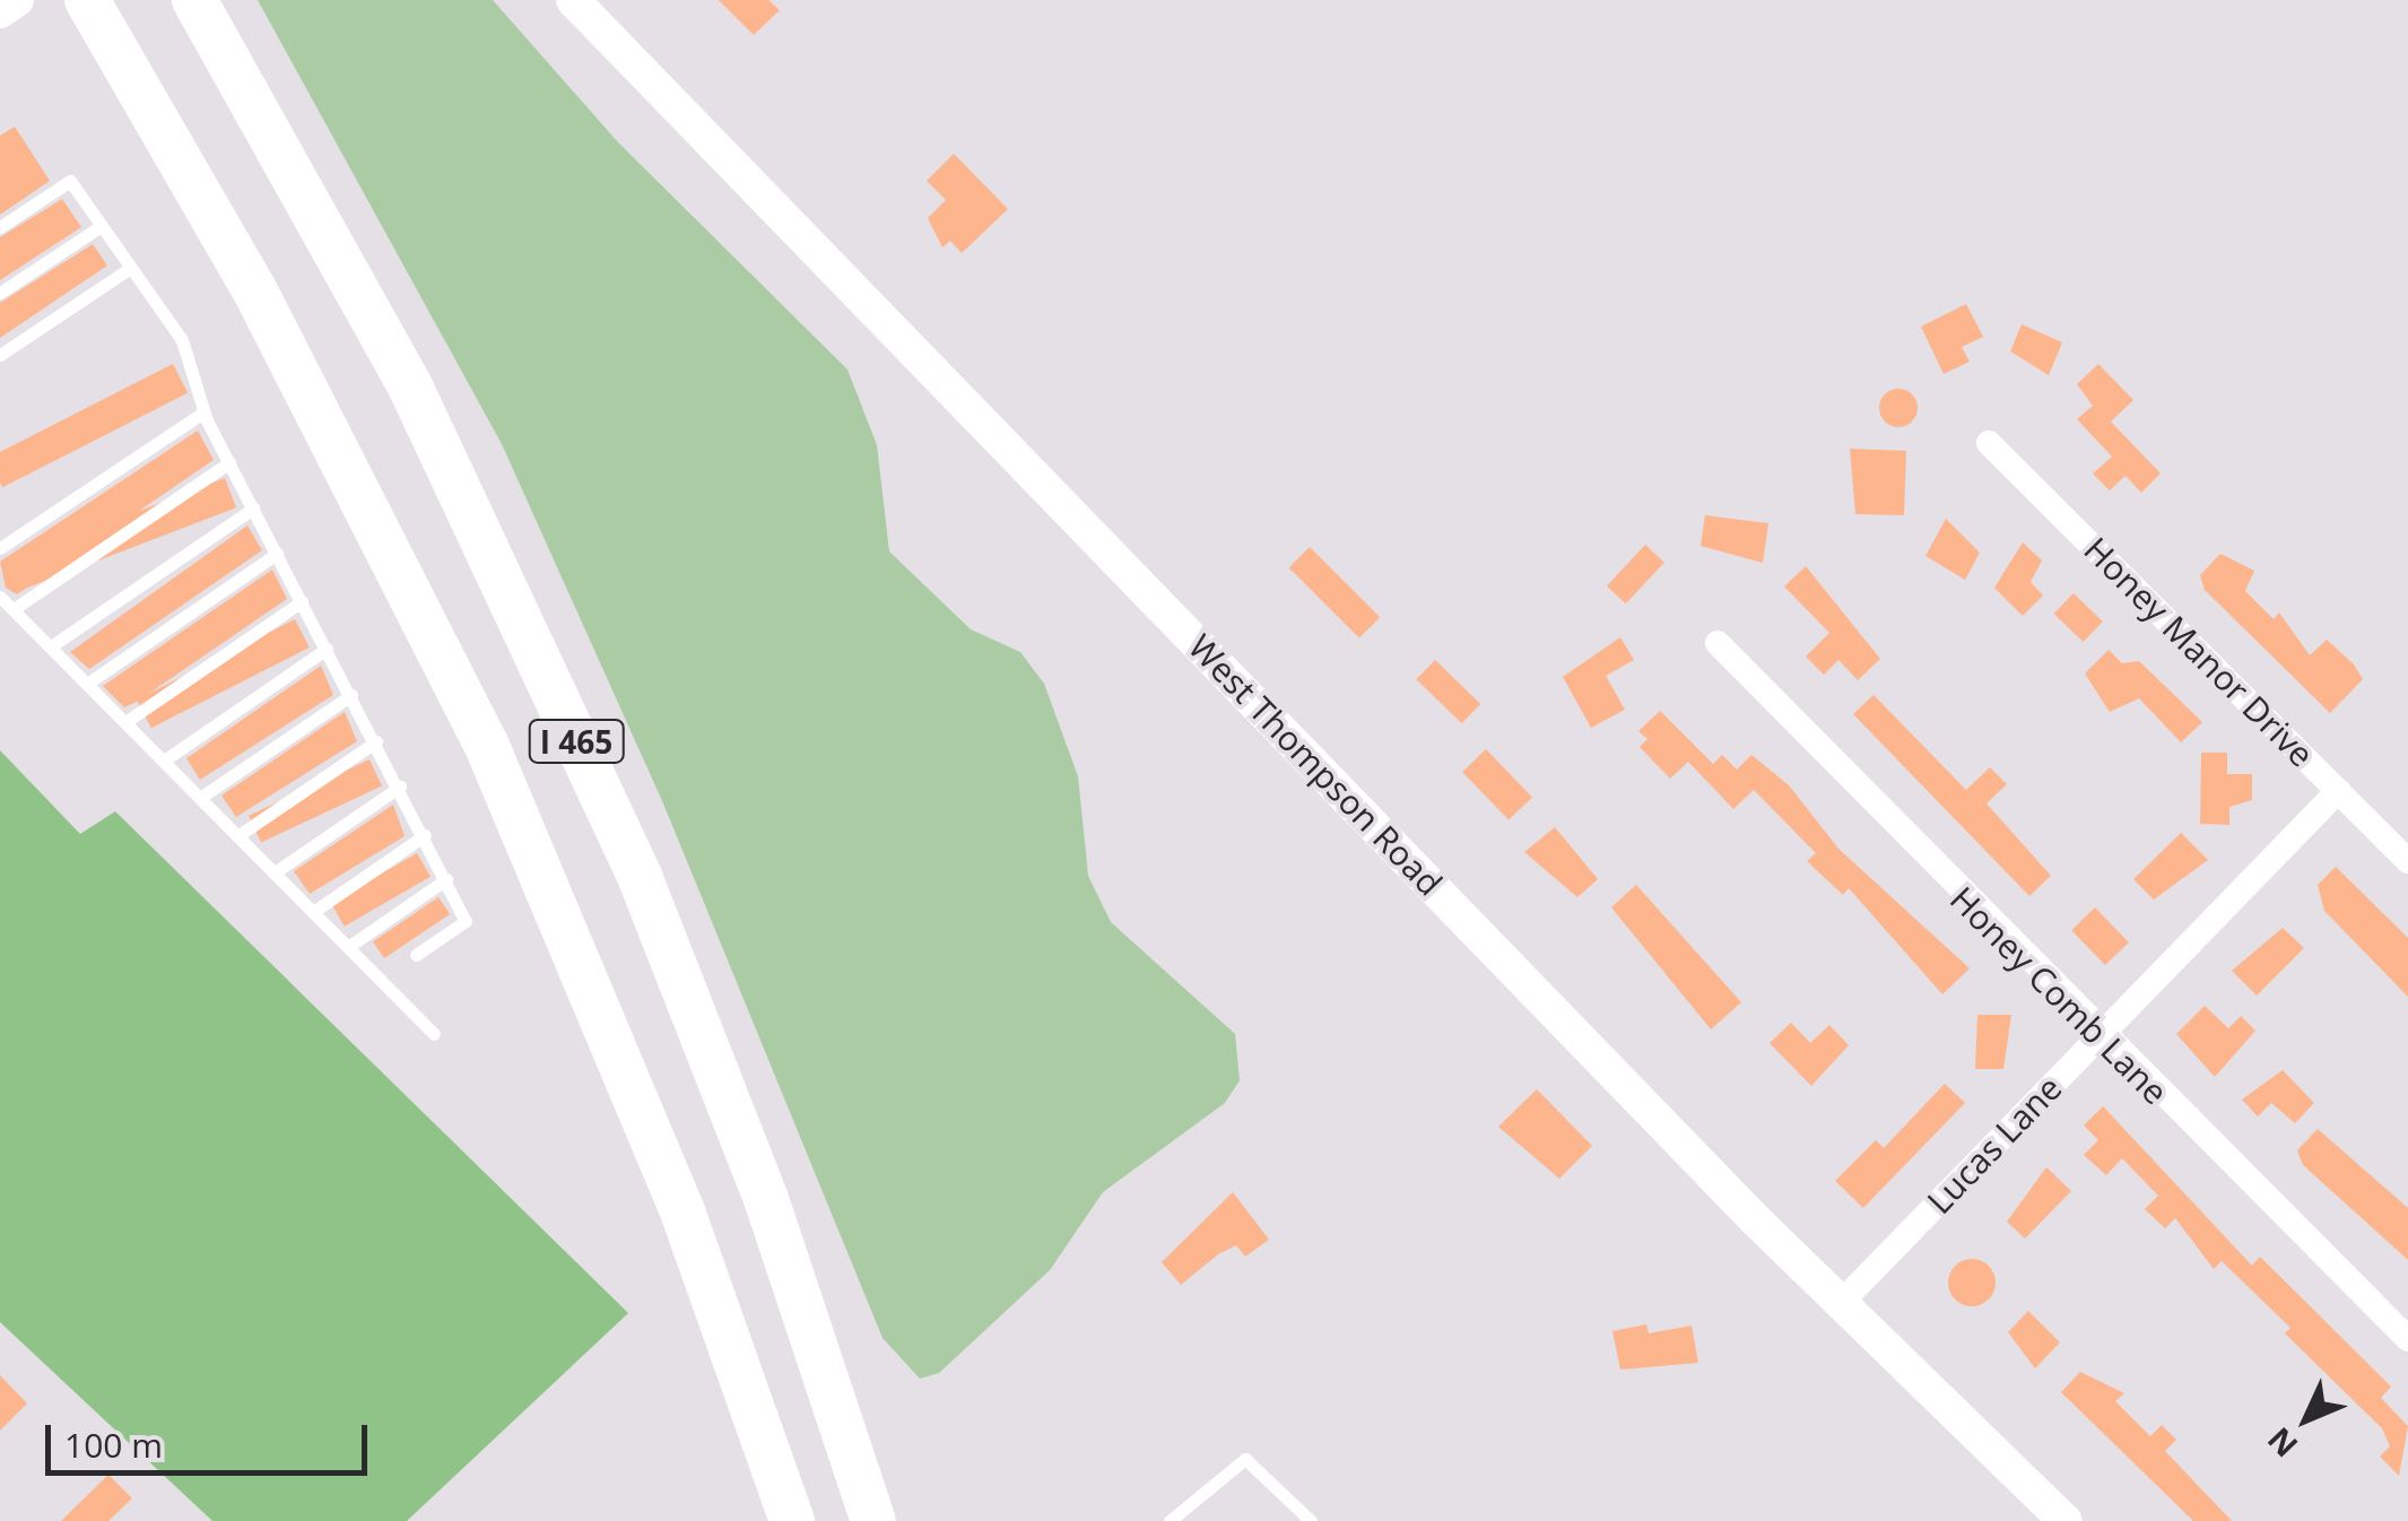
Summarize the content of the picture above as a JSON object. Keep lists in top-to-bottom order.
{
  "streets": {
    "highway": ["I 465"],
    "main road": ["West Thompson Road"],
    "street": ["Honey Manor Drive", "Honey Comb Lane", "Lucas Lane"]
  },
  "crossings": [
    ["Honey Manor Drive", "Lucas Lane"],
    ["West Thompson Road", "Lucas Lane"],
    ["Honey Comb Lane", "Lucas Lane"]
  ],
  "scale_bar": "100 m",
  "north": "bottom left"
}
